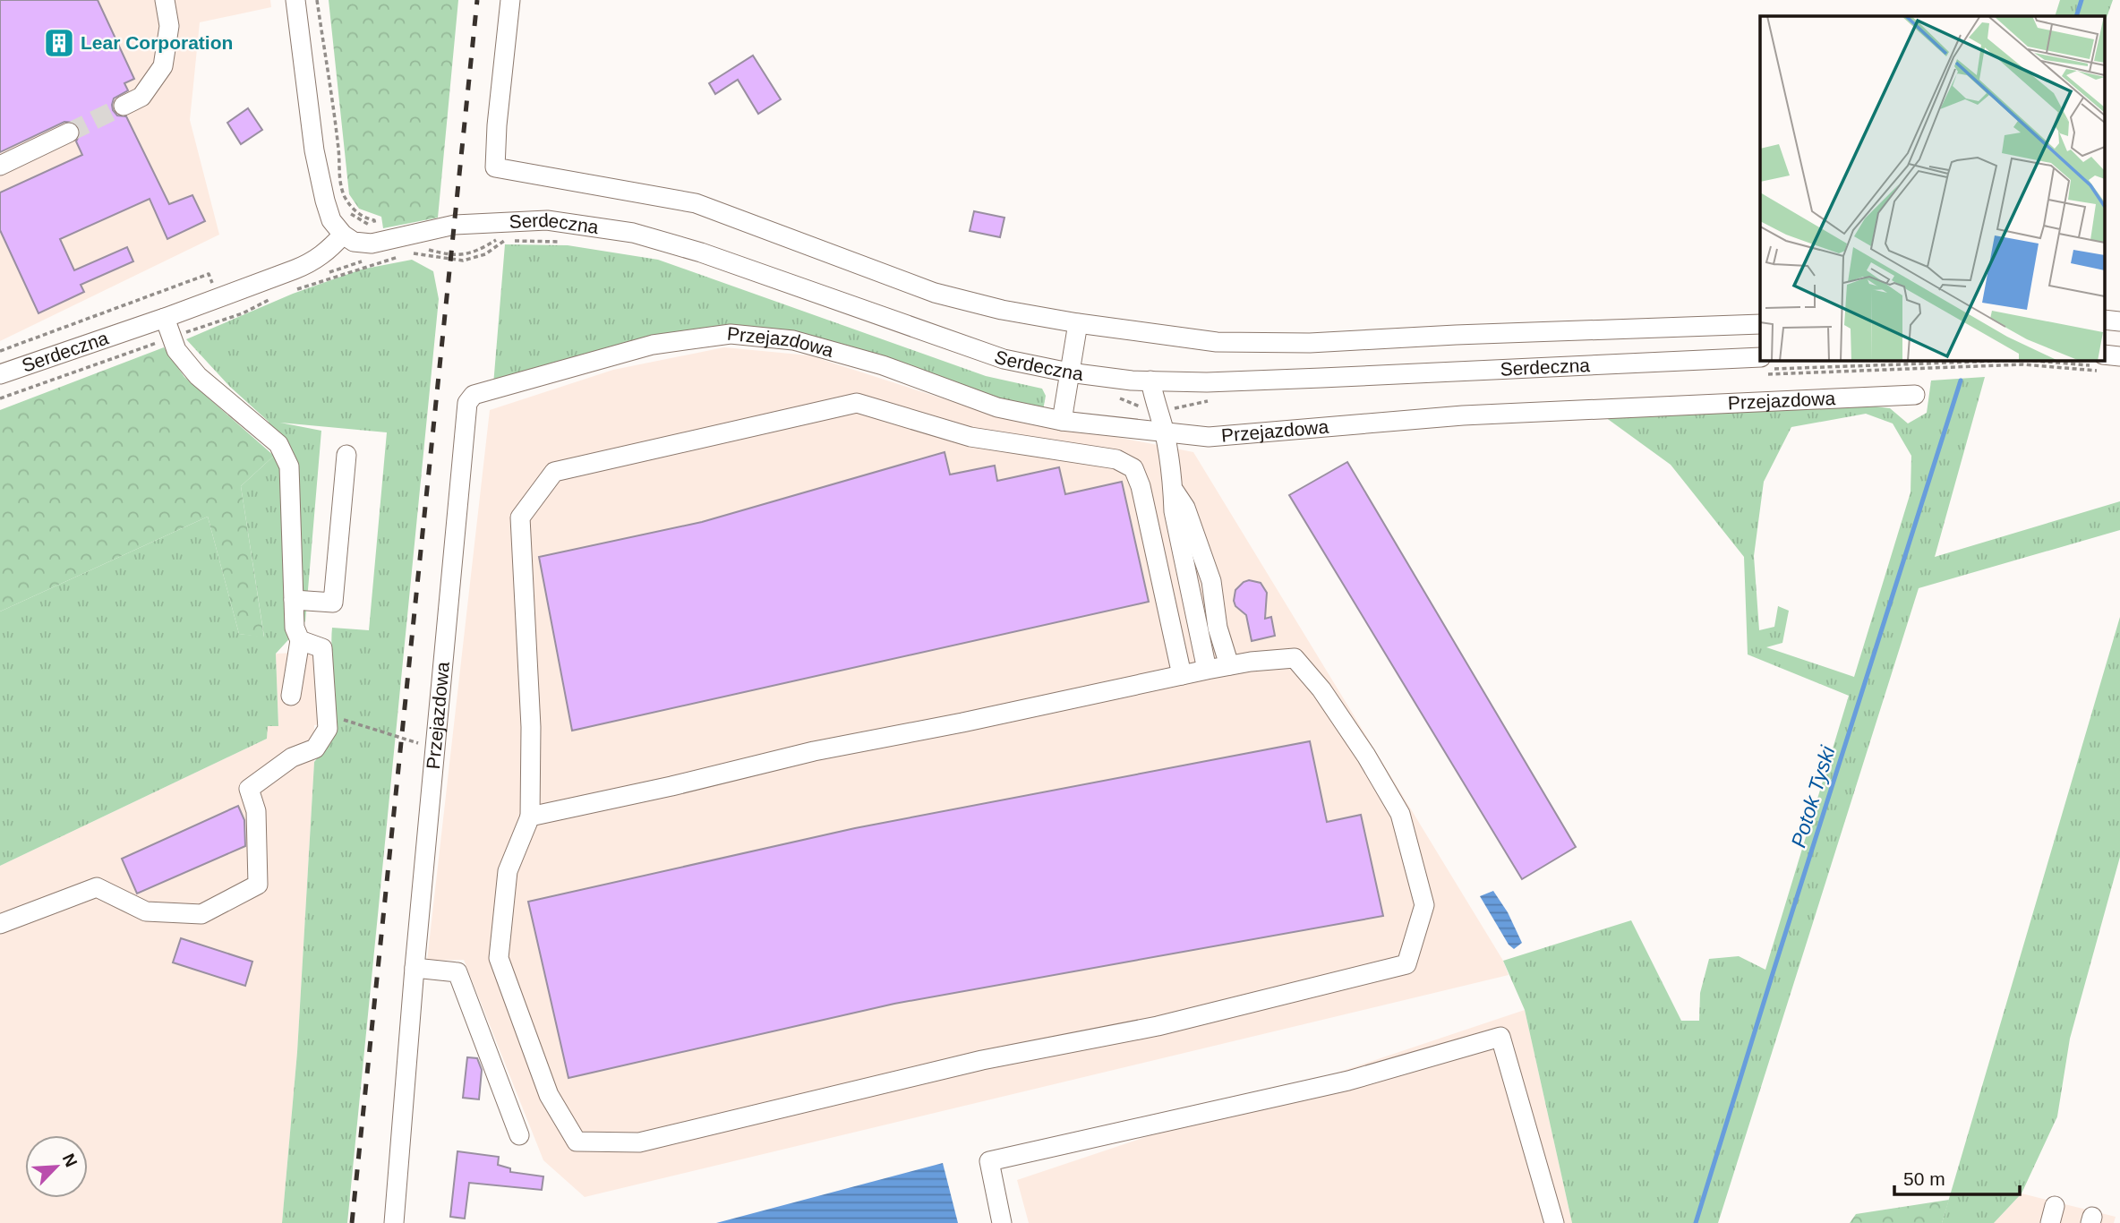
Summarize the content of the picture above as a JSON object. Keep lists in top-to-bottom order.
{
  "streets": {
    "street": ["Serdeczna", "Przejazdowa"]
  },
  "water": ["Potok Tyski"],
  "places": {
    "building": ["Lear Corporation"]
  },
  "scale_bar": "50 m",
  "north": "top right"
}
